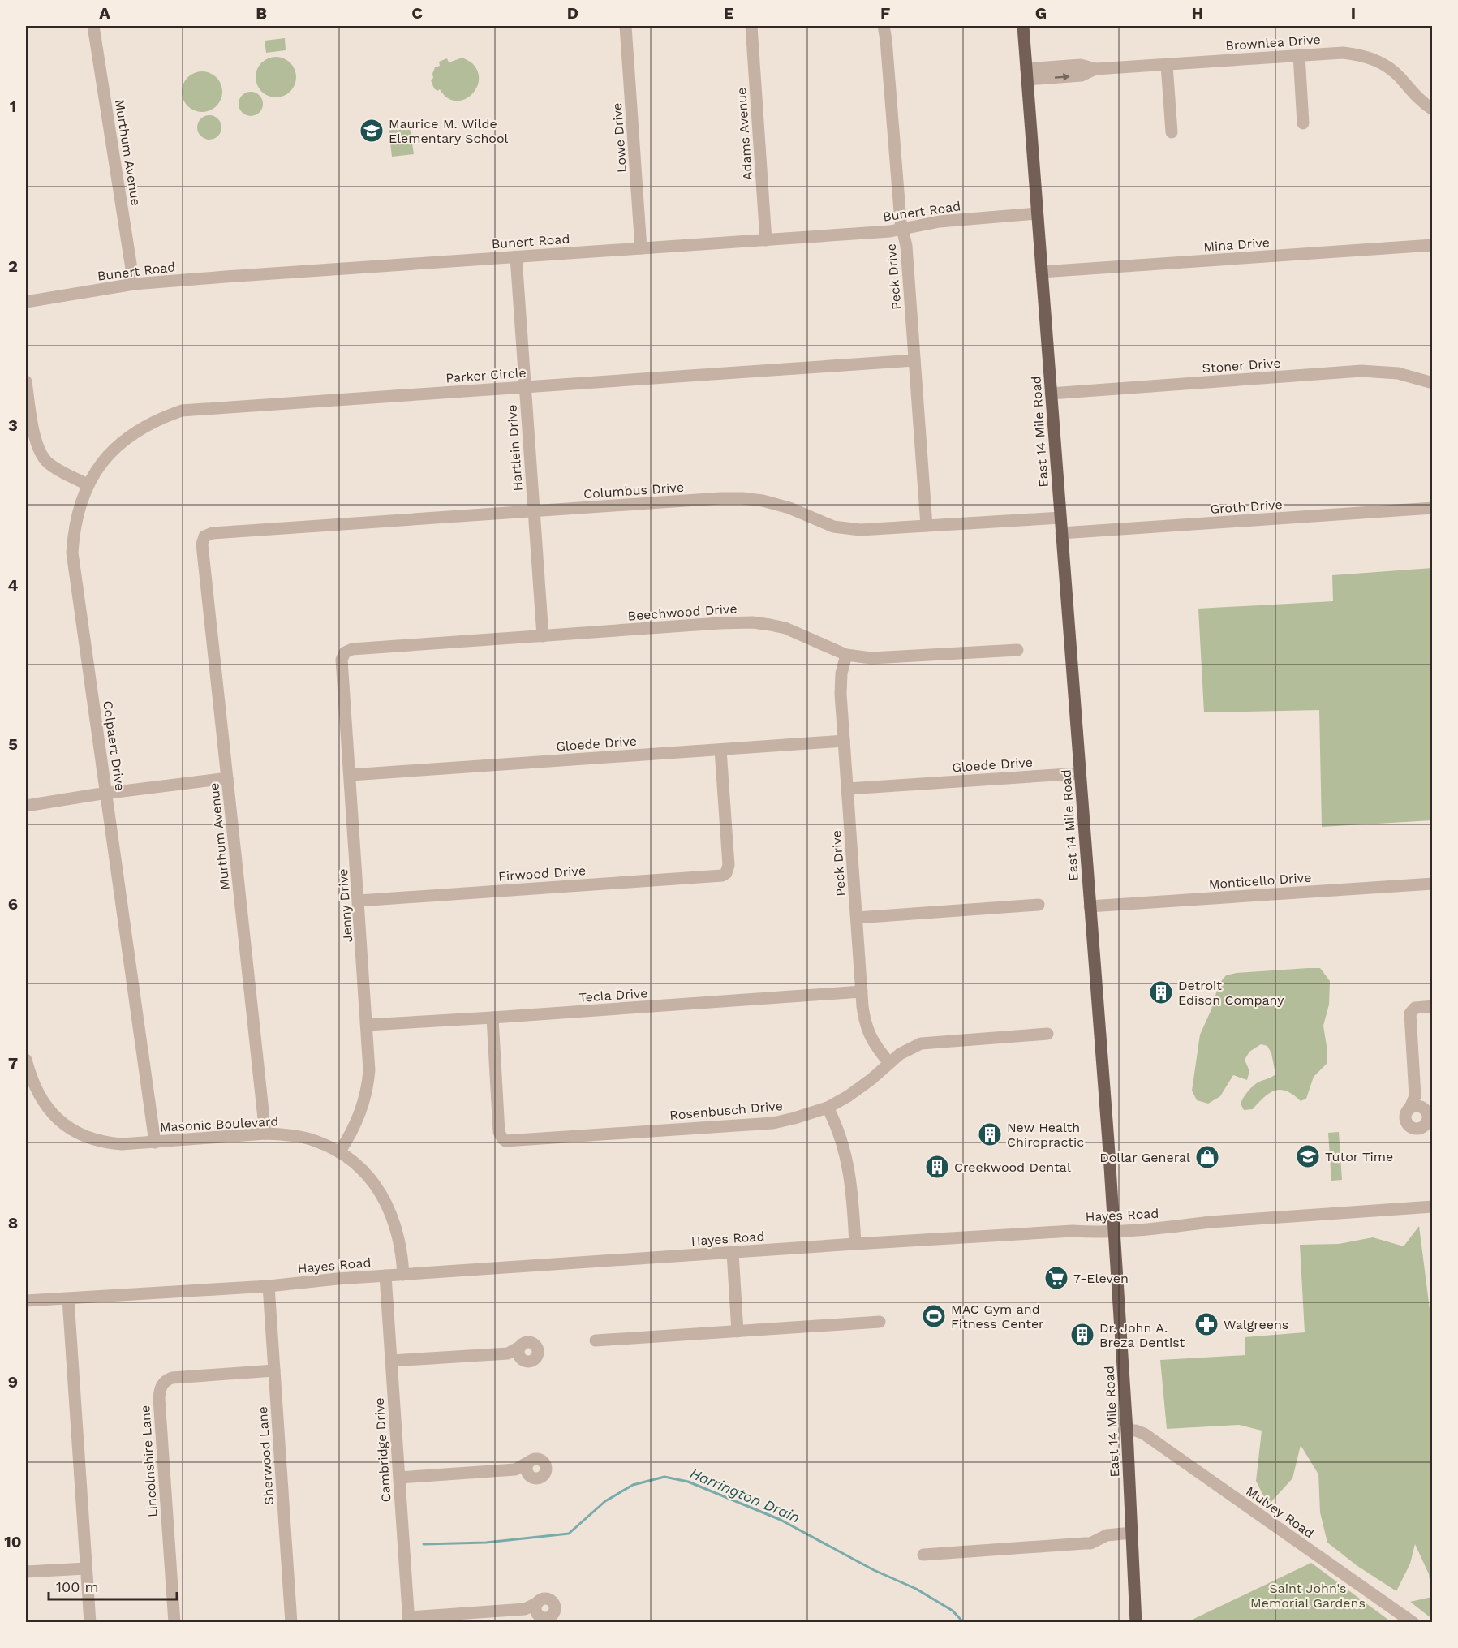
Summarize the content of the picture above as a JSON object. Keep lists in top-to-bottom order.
{
  "streets": {
    "main road": ["East 14 Mile Road"],
    "street": [
      "Brownlea Drive",
      "Adams Avenue",
      "Lowe Drive",
      "Murthum Avenue",
      "Bunert Road",
      "Mina Drive",
      "Peck Drive",
      "Stoner Drive",
      "Parker Circle",
      "Hartlein Drive",
      "Columbus Drive",
      "Groth Drive",
      "Beechwood Drive",
      "Gloede Drive",
      "Colpaert Drive",
      "Firwood Drive",
      "Monticello Drive",
      "Jenny Drive",
      "Tecla Drive",
      "Rosenbusch Drive",
      "Masonic Boulevard",
      "Hayes Road",
      "Cambridge Drive",
      "Sherwood Lane",
      "Lincolnshire Lane",
      "Mulvey Road"
    ]
  },
  "crossings": [
    ["Brownlea Drive", "East 14 Mile Road"],
    ["Adams Avenue", "Bunert Road"],
    ["Lowe Drive", "Bunert Road"],
    ["Murthum Avenue", "Bunert Road"],
    ["Murthum Avenue", "Columbus Drive"],
    ["Murthum Avenue", "Masonic Boulevard"],
    ["Bunert Road", "Peck Drive"],
    ["Bunert Road", "East 14 Mile Road"],
    ["Bunert Road", "Hartlein Drive"],
    ["Mina Drive", "East 14 Mile Road"],
    ["Peck Drive", "Parker Circle"],
    ["Peck Drive", "Columbus Drive"],
    ["Peck Drive", "Beechwood Drive"],
    ["Peck Drive", "Gloede Drive"],
    ["Peck Drive", "Tecla Drive"],
    ["Peck Drive", "Rosenbusch Drive"],
    ["Stoner Drive", "East 14 Mile Road"],
    ["Parker Circle", "Hartlein Drive"],
    ["Parker Circle", "Colpaert Drive"],
    ["East 14 Mile Road", "Columbus Drive"],
    ["East 14 Mile Road", "Groth Drive"],
    ["East 14 Mile Road", "Gloede Drive"],
    ["East 14 Mile Road", "Monticello Drive"],
    ["East 14 Mile Road", "Hayes Road"],
    ["East 14 Mile Road", "Mulvey Road"],
    ["Hartlein Drive", "Columbus Drive"],
    ["Hartlein Drive", "Beechwood Drive"],
    ["Beechwood Drive", "Jenny Drive"],
    ["Gloede Drive", "Firwood Drive"],
    ["Gloede Drive", "Jenny Drive"],
    ["Colpaert Drive", "Masonic Boulevard"],
    ["Firwood Drive", "Jenny Drive"],
    ["Jenny Drive", "Tecla Drive"],
    ["Jenny Drive", "Masonic Boulevard"],
    ["Tecla Drive", "Rosenbusch Drive"],
    ["Masonic Boulevard", "Hayes Road"],
    ["Hayes Road", "Cambridge Drive"],
    ["Hayes Road", "Sherwood Lane"],
    ["Sherwood Lane", "Lincolnshire Lane"]
  ],
  "water": ["Harrington Drain"],
  "parks": ["Saint John's Memorial Gardens"],
  "places": {
    "school or university": ["Maurice M. Wilde Elementary School", "Tutor Time"],
    "building": [
      "Detroit Edison Company",
      "New Health Chiropractic",
      "Creekwood Dental",
      "Dr. John A. Breza Dentist"
    ],
    "shop": ["Dollar General"],
    "supermarket": ["7-Eleven"],
    "sports": ["MAC Gym and Fitness Center"],
    "pharmacy": ["Walgreens"]
  },
  "scale_bar": "100 m",
  "grid": {
    "columns": [
      "A",
      "B",
      "C",
      "D",
      "E",
      "F",
      "G",
      "H",
      "I"
    ],
    "rows": [
      "1",
      "2",
      "3",
      "4",
      "5",
      "6",
      "7",
      "8",
      "9",
      "10"
    ]
  }
}
